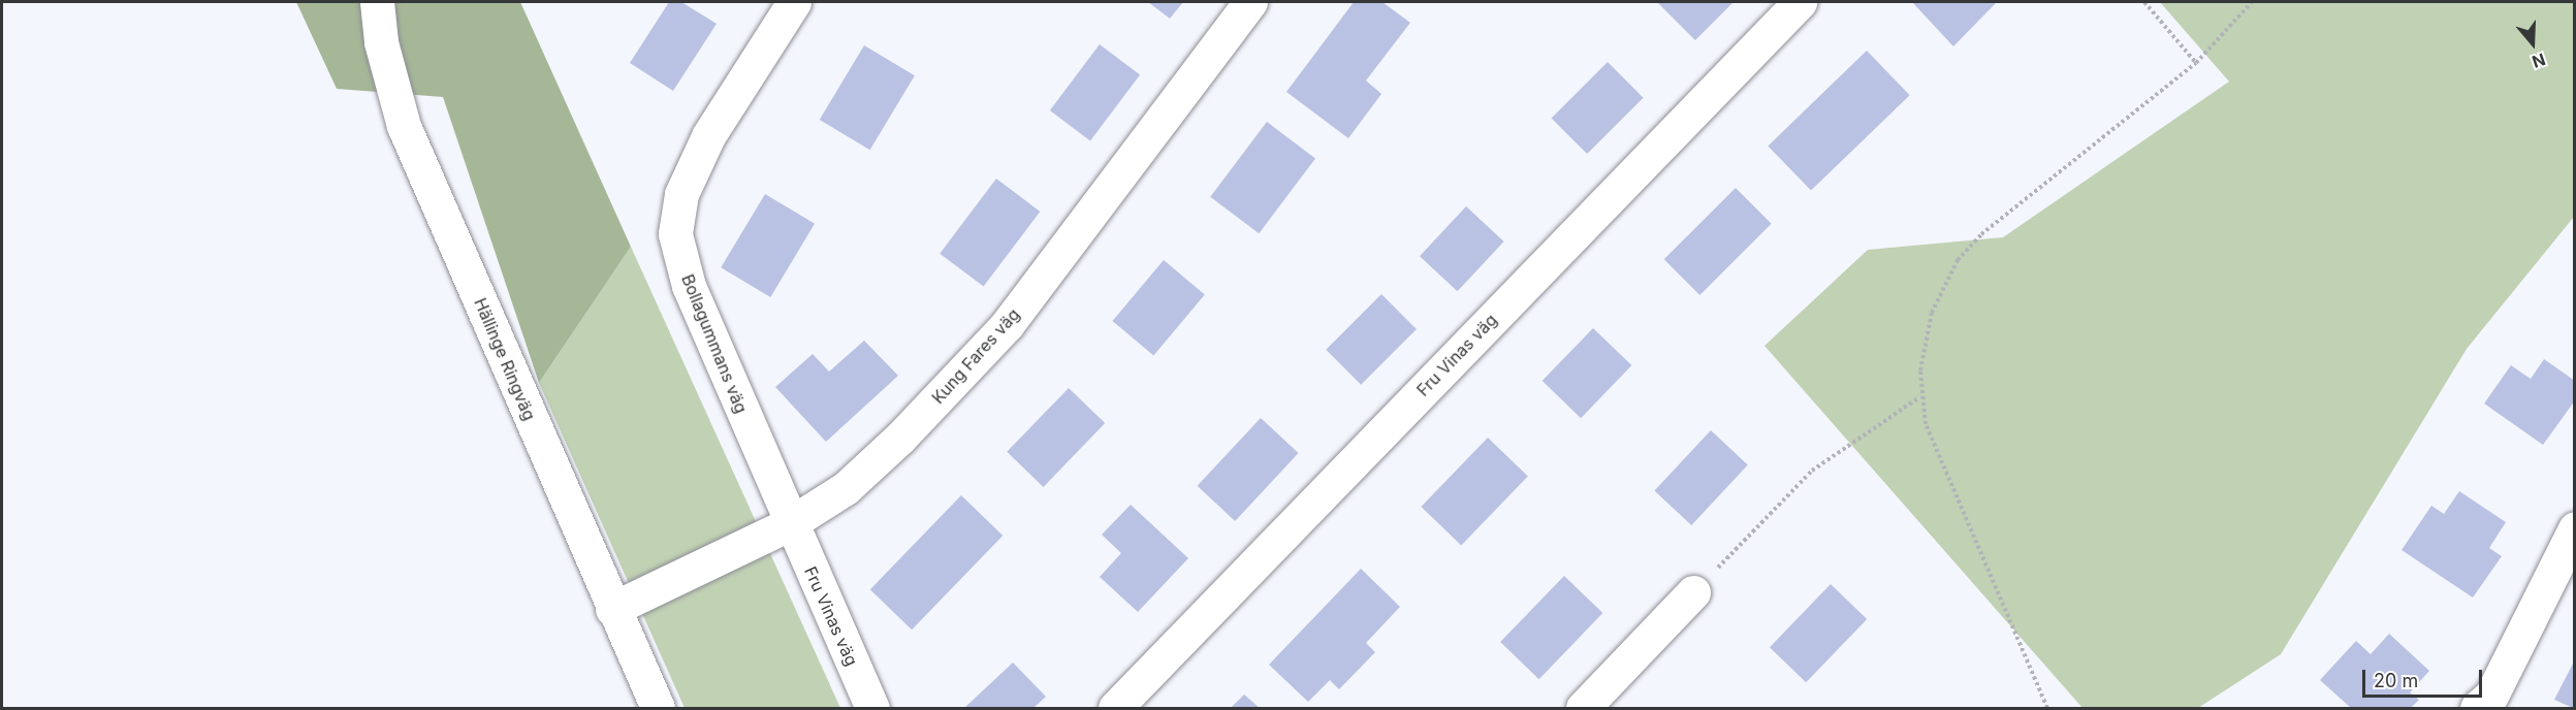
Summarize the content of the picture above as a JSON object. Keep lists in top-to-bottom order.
{
  "streets": {
    "street": [
      "Bollagummans väg",
      "Fru Vinas väg",
      "Kung Fares väg",
      "Hällinge Ringväg"
    ]
  },
  "crossings": [
    ["Bollagummans väg", "Fru Vinas väg"],
    ["Bollagummans väg", "Kung Fares väg"],
    ["Fru Vinas väg", "Kung Fares väg"],
    ["Kung Fares väg", "Hällinge Ringväg"]
  ],
  "scale_bar": "20 m",
  "north": "bottom"
}
